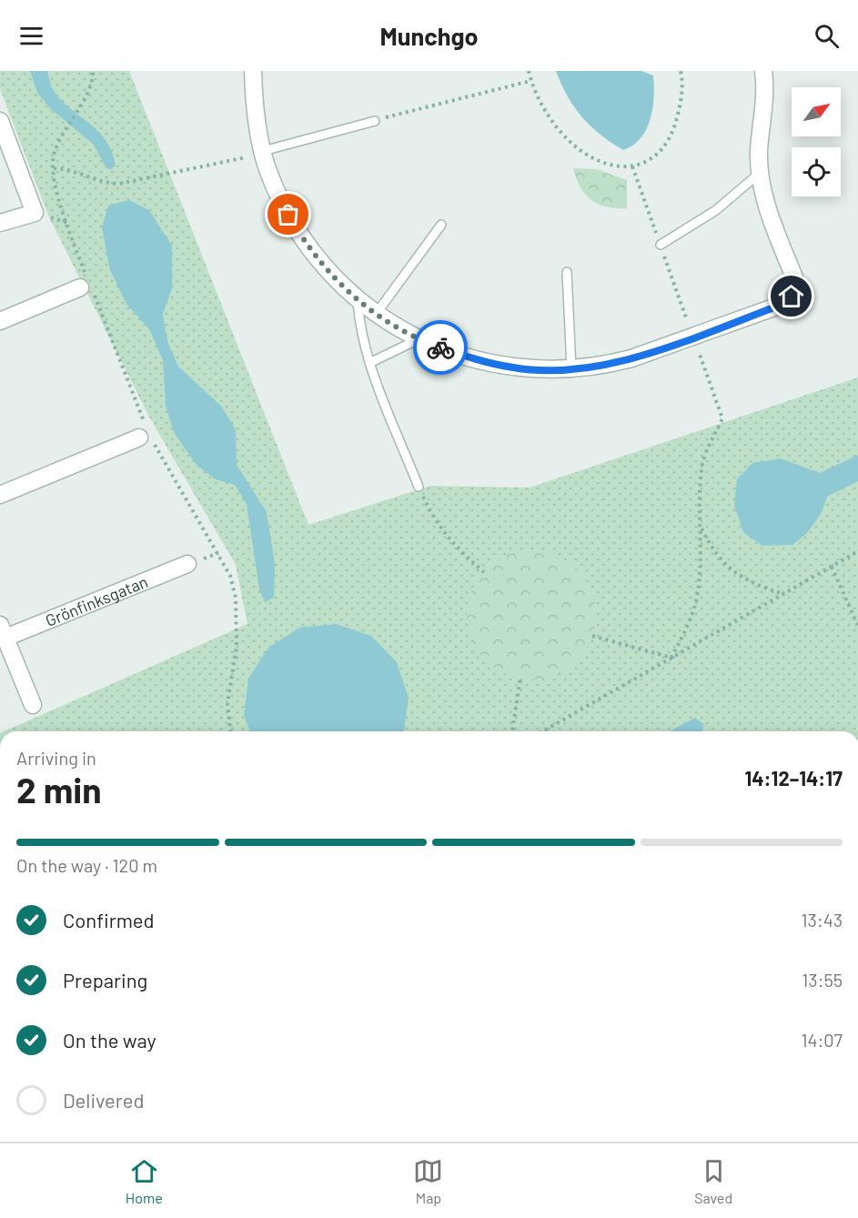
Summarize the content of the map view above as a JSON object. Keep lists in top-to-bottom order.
{
  "streets": {
    "street": ["Grönfinksgatan"]
  },
  "north": "top right",
  "page": {
    "header": "Munchgo",
    "heading": ["2 min", "Arriving in", "14:12–14:17"],
    "bar": "On the way · 120 m",
    "list": [
      ["Confirmed", "13:43"],
      ["Preparing", "13:55"],
      ["On the way", "14:07"],
      "Delivered"
    ],
    "tabs": ["Home", "Map", "Saved"]
  }
}
